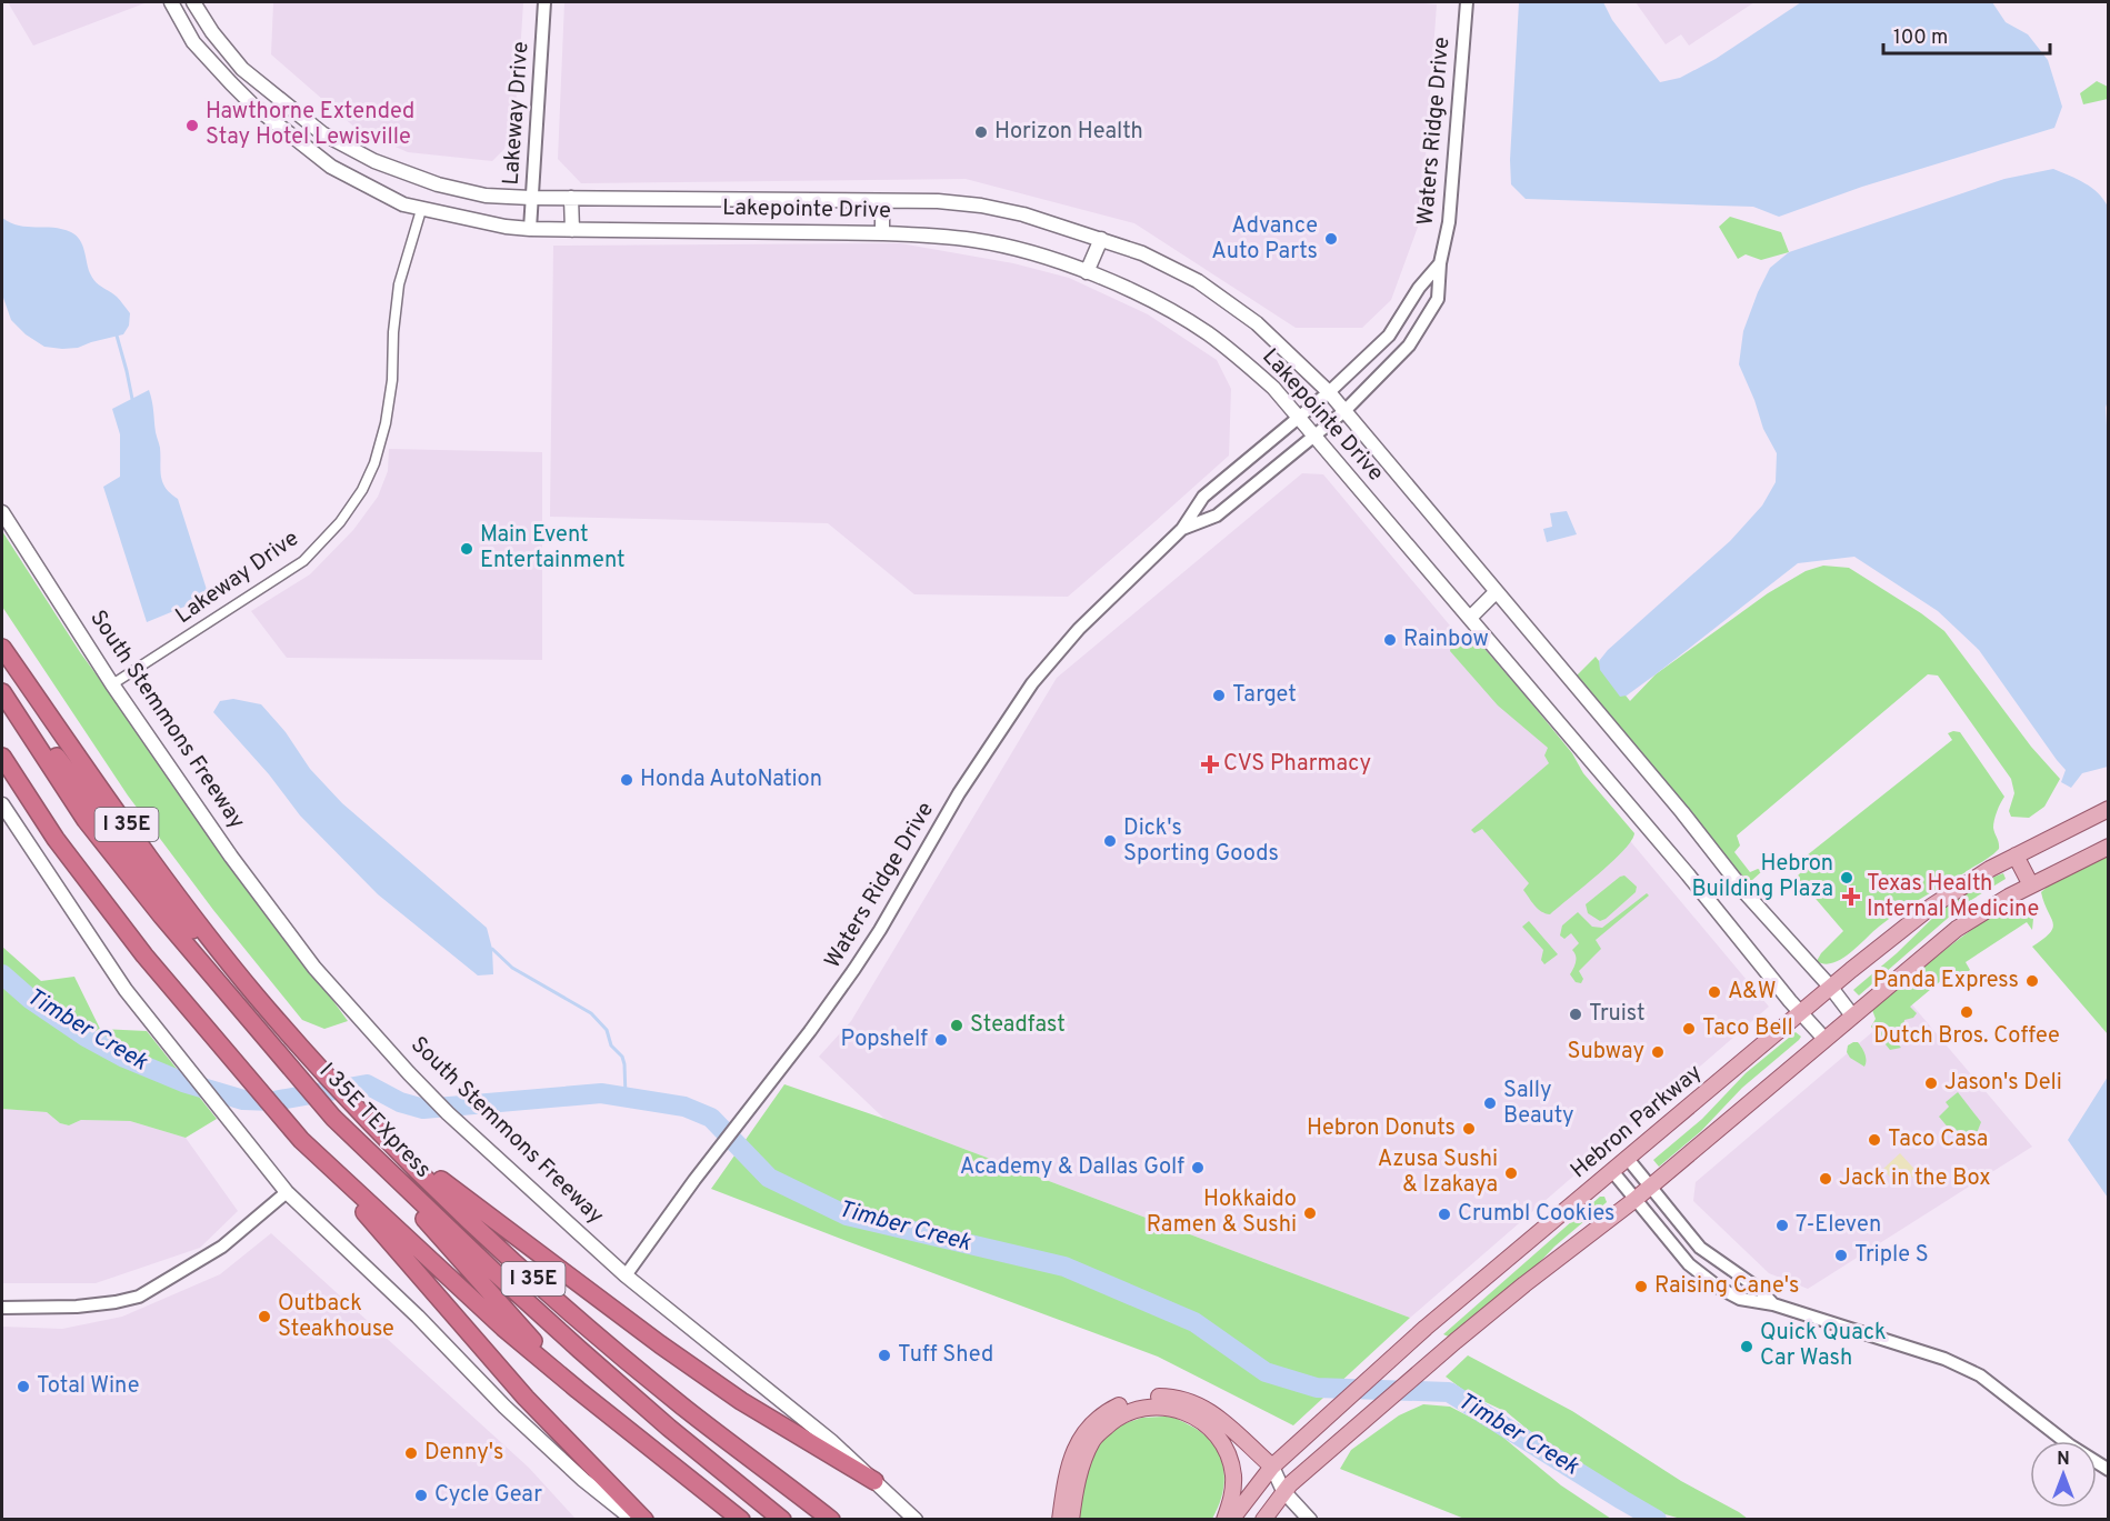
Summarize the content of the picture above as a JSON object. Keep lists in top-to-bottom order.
{
  "streets": {
    "highway": ["I 35E", "I 35E TEXpress"],
    "main road": ["Lakepointe Drive", "South Stemmons Freeway", "Hebron Parkway"],
    "street": ["Lakeway Drive", "Waters Ridge Drive"]
  },
  "crossings": [
    ["Lakeway Drive", "Lakepointe Drive"],
    ["Lakeway Drive", "South Stemmons Freeway"],
    ["Waters Ridge Drive", "Lakepointe Drive"],
    ["Waters Ridge Drive", "South Stemmons Freeway"],
    ["Lakepointe Drive", "Hebron Parkway"]
  ],
  "water": ["Timber Creek"],
  "places": {
    "other": [
      "Hawthorne Extended Stay Hotel Lewisville",
      "Horizon Health",
      "Advance Auto Parts",
      "Main Event Entertainment",
      "Rainbow",
      "Target",
      "Honda AutoNation",
      "Dick's Sporting Goods",
      "Hebron Building Plaza",
      "Panda Express",
      "A&W",
      "Dutch Bros. Coffee",
      "Truist",
      "Steadfast",
      "Taco Bell",
      "Popshelf",
      "Subway",
      "Jason's Deli",
      "Sally Beauty",
      "Hebron Donuts",
      "Taco Casa",
      "Academy & Dallas Golf",
      "Azusa Sushi & Izakaya",
      "Jack in the Box",
      "Hokkaido Ramen & Sushi",
      "Crumbl Cookies",
      "7-Eleven",
      "Triple S",
      "Raising Cane's",
      "Outback Steakhouse",
      "Quick Quack Car Wash",
      "Tuff Shed",
      "Total Wine",
      "Denny's",
      "Cycle Gear"
    ],
    "health": ["CVS Pharmacy", "Texas Health Internal Medicine"]
  },
  "scale_bar": "100 m",
  "north": "top"
}
